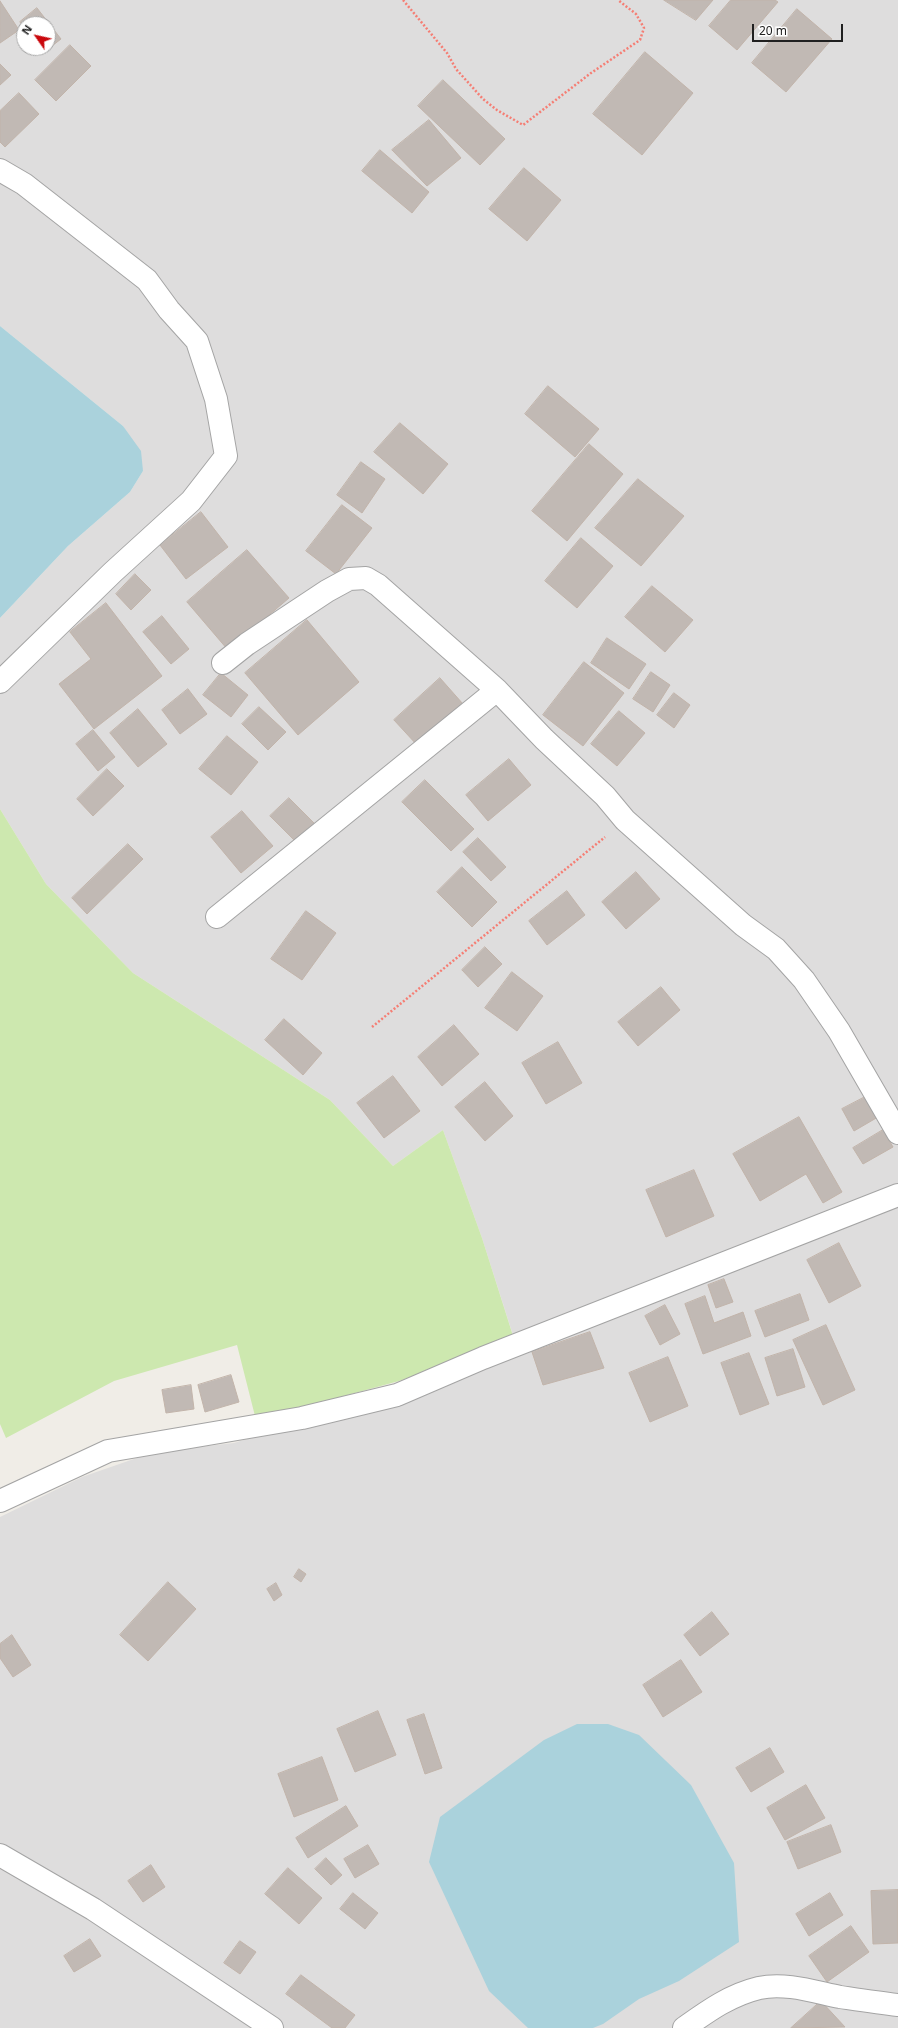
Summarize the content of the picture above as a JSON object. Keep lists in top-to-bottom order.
{
  "scale_bar": "20 m",
  "north": "top left"
}
